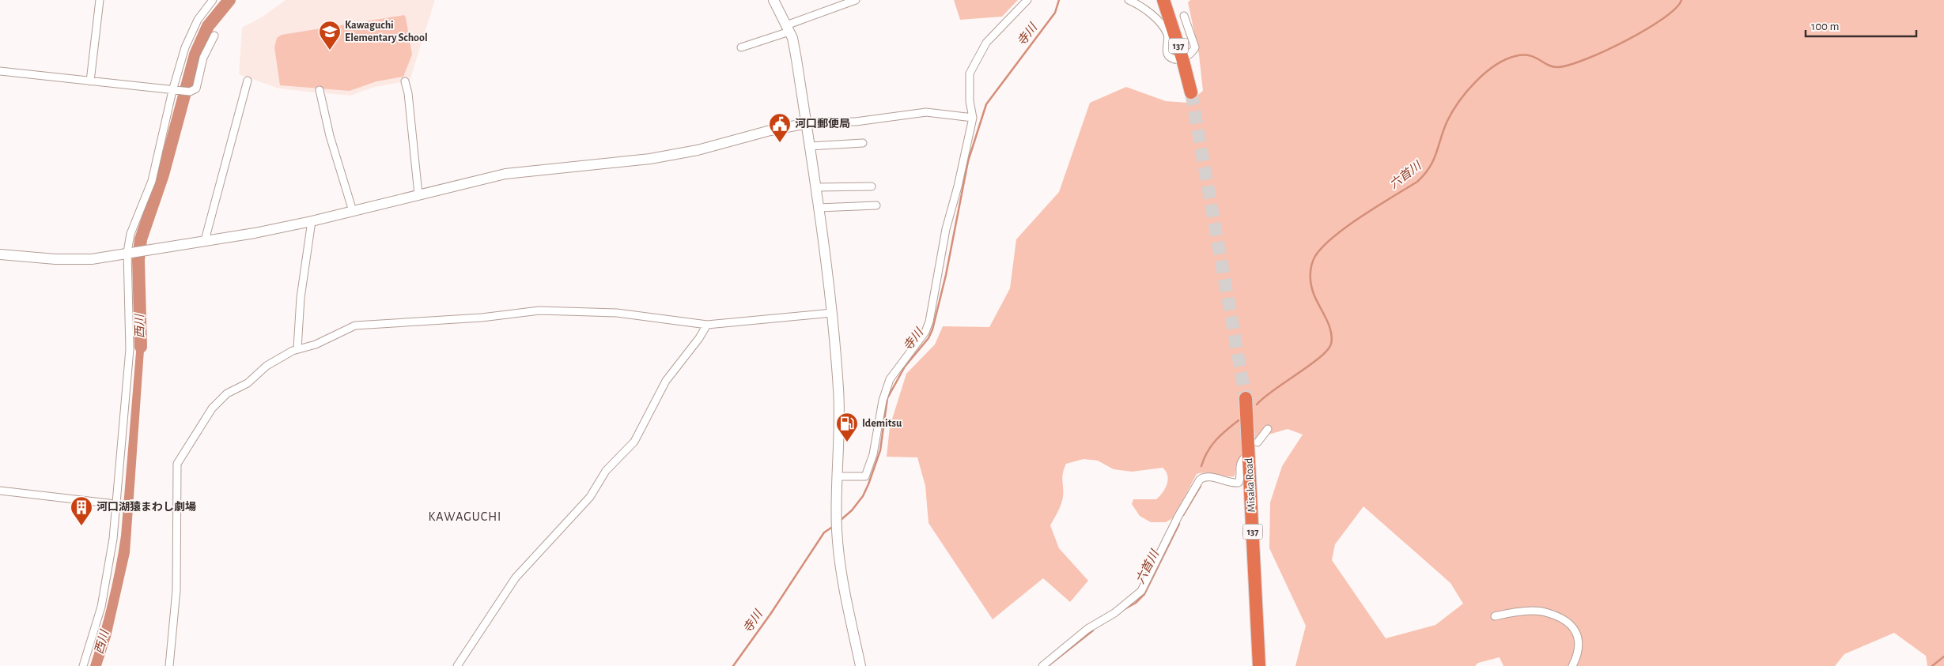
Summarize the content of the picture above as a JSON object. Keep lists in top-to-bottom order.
{
  "streets": {
    "highway": ["137", "Misaka Road"]
  },
  "districts": ["KAWAGUCHI"],
  "water": ["寺川", "六首川", "西川"],
  "places": {
    "school or university": ["Kawaguchi Elementary School"],
    "public building": ["河口郵便局"],
    "fuel station": ["Idemitsu"],
    "building": ["河口湖猿まわし劇場"]
  },
  "scale_bar": "100 m"
}
